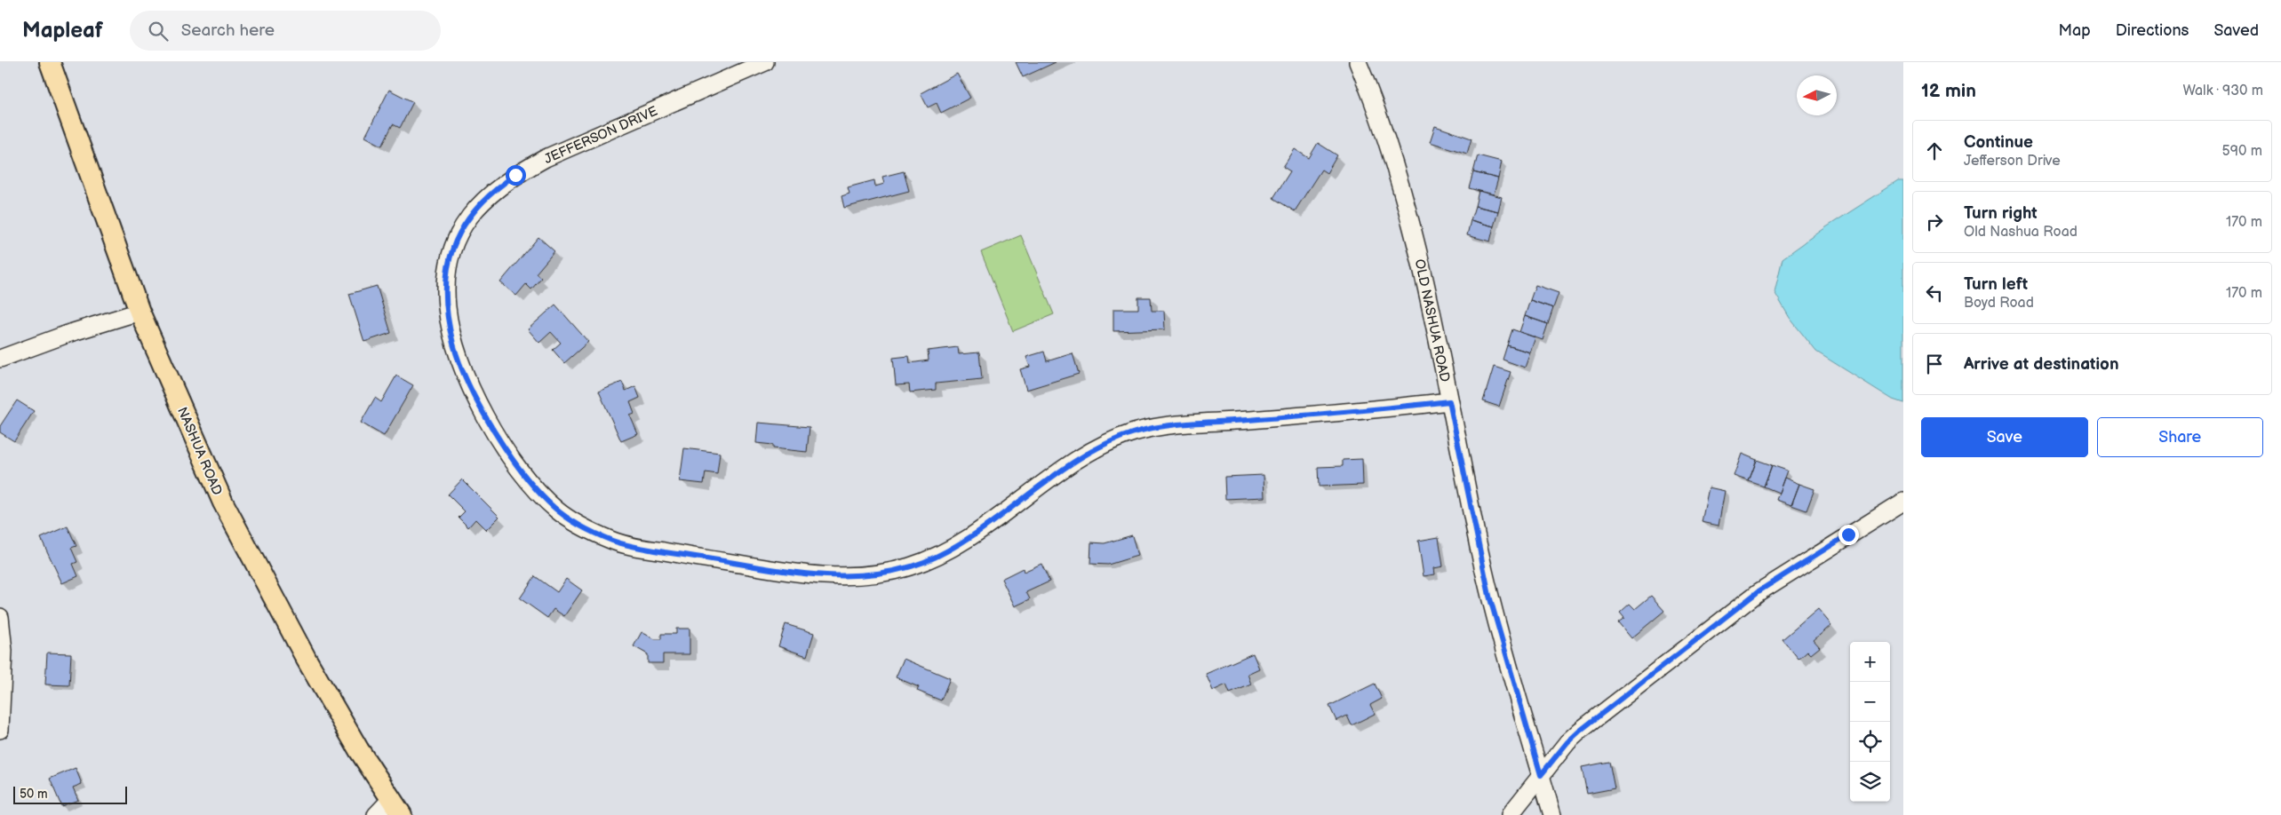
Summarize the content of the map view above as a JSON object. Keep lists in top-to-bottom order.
{
  "streets": {
    "main road": ["NASHUA ROAD"],
    "street": ["JEFFERSON DRIVE", "OLD NASHUA ROAD"]
  },
  "crossings": [
    ["JEFFERSON DRIVE", "OLD NASHUA ROAD"]
  ],
  "scale_bar": "50 m",
  "north": "left",
  "page": {
    "header": "Mapleaf",
    "search": "Search here",
    "nav": ["Map", "Directions", "Saved"],
    "heading": ["12 min", "Walk · 930 m"],
    "list": [
      ["Continue", "Jefferson Drive", "590 m"],
      ["Turn right", "Old Nashua Road", "170 m"],
      ["Turn left", "Boyd Road", "170 m"],
      "Arrive at destination"
    ],
    "buttons": ["Save", "Share"],
    "map_buttons": ["+", "−"],
    "scale": "50 m"
  }
}
